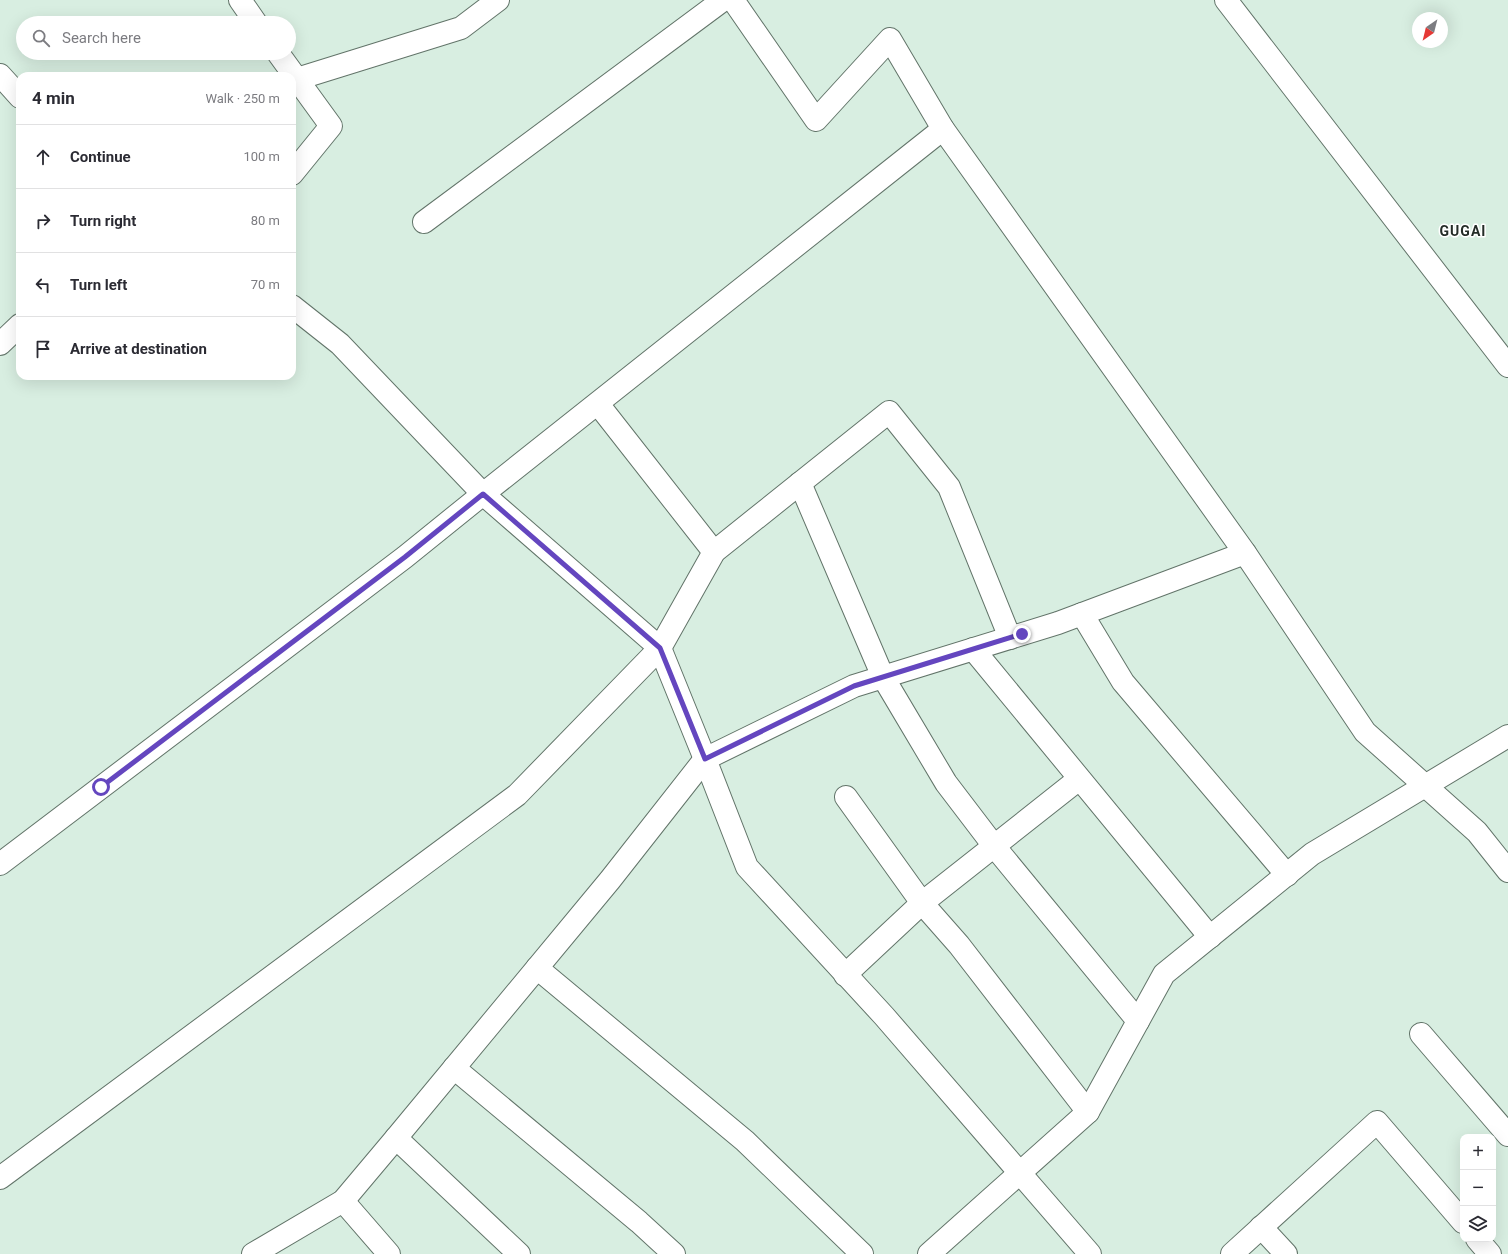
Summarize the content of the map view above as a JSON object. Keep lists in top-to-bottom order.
{
  "districts": ["GUGAI"],
  "north": "bottom left",
  "page": {
    "search": "Search here",
    "heading": ["4 min", "Walk · 250 m"],
    "list": [
      ["Continue", "100 m"],
      ["Turn right", "80 m"],
      ["Turn left", "70 m"],
      "Arrive at destination"
    ],
    "map_buttons": ["+", "−"]
  }
}
